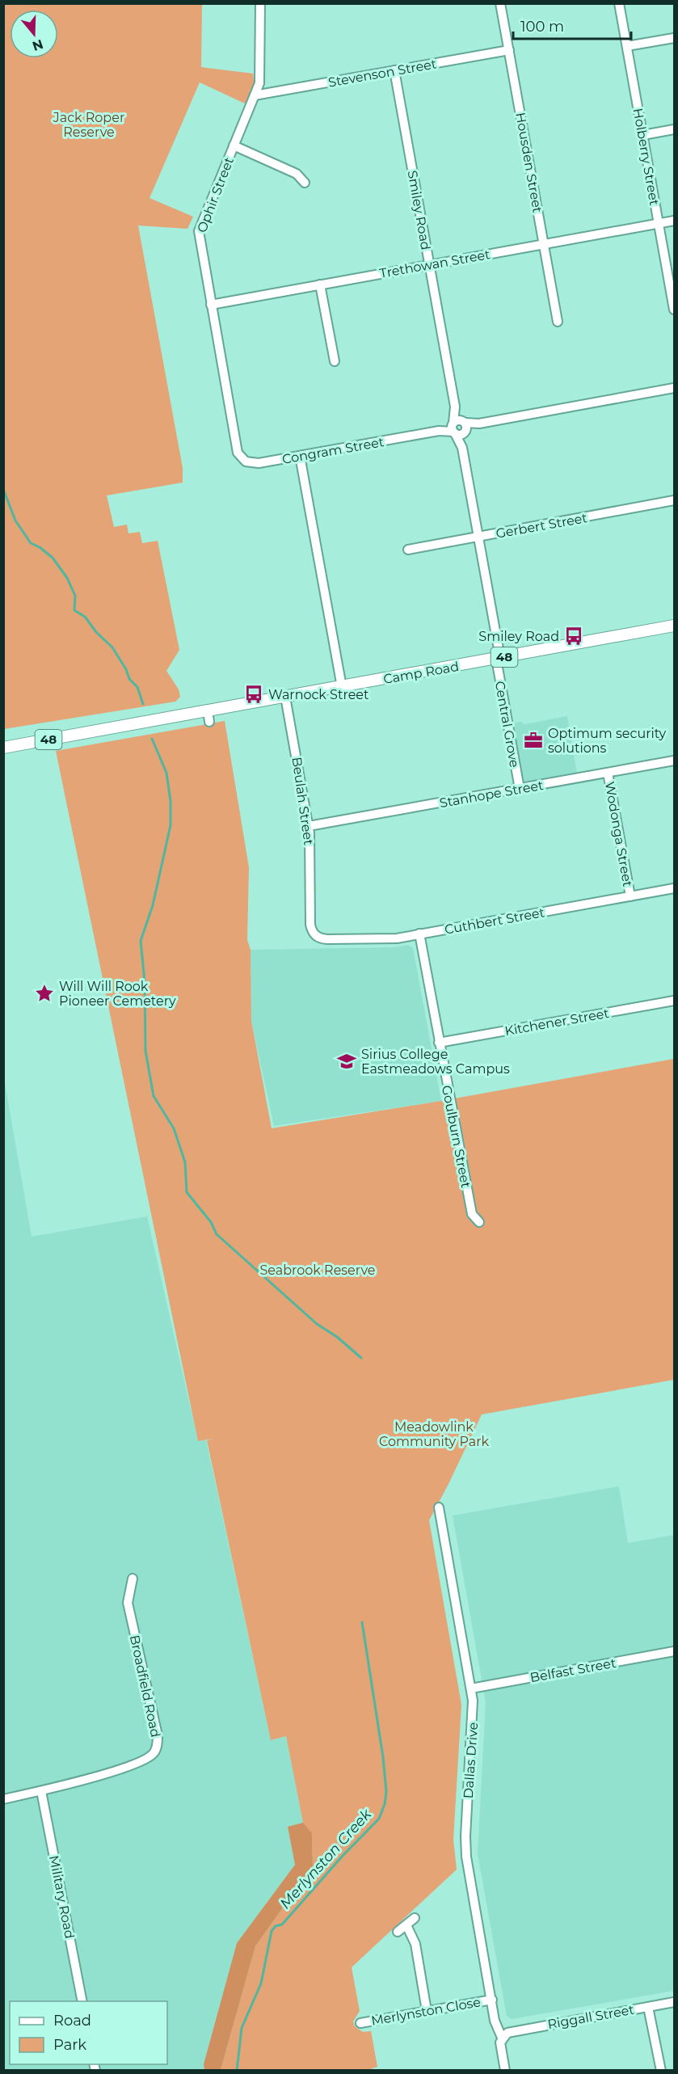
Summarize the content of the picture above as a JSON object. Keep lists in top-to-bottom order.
{
  "streets": {
    "main road": ["48", "Camp Road"],
    "street": [
      "Stevenson Street",
      "Holberry Street",
      "Housden Street",
      "Ophir Street",
      "Smiley Road",
      "Trethowan Street",
      "Congram Street",
      "Gerbert Street",
      "Central Grove",
      "Stanhope Street",
      "Beulah Street",
      "Wodonga Street",
      "Cuthbert Street",
      "Kitchener Street",
      "Goulburn Street",
      "Belfast Street",
      "Broadfield Road",
      "Dallas Drive",
      "Military Road",
      "Merlynston Close",
      "Riggall Street"
    ]
  },
  "crossings": [
    ["Stevenson Street", "Housden Street"],
    ["Stevenson Street", "Ophir Street"],
    ["Stevenson Street", "Smiley Road"],
    ["Holberry Street", "Trethowan Street"],
    ["Housden Street", "Trethowan Street"],
    ["Ophir Street", "Trethowan Street"],
    ["Ophir Street", "Congram Street"],
    ["Smiley Road", "Trethowan Street"],
    ["Smiley Road", "Congram Street"],
    ["Camp Road", "Central Grove"],
    ["Camp Road", "Beulah Street"],
    ["Central Grove", "Stanhope Street"],
    ["Stanhope Street", "Beulah Street"],
    ["Stanhope Street", "Wodonga Street"],
    ["Beulah Street", "Cuthbert Street"],
    ["Wodonga Street", "Cuthbert Street"],
    ["Cuthbert Street", "Goulburn Street"],
    ["Kitchener Street", "Goulburn Street"],
    ["Belfast Street", "Dallas Drive"],
    ["Broadfield Road", "Military Road"],
    ["Dallas Drive", "Merlynston Close"],
    ["Dallas Drive", "Riggall Street"]
  ],
  "water": ["Merlynston Creek"],
  "parks": ["Jack Roper Reserve", "Seabrook Reserve", "Meadowlink Community Park"],
  "places": {
    "bus stop": ["Smiley Road", "Warnock Street"],
    "office": ["Optimum security solutions"],
    "place": ["Will Will Rook Pioneer Cemetery"],
    "school or university": ["Sirius College Eastmeadows Campus"]
  },
  "legend": ["Road", "Park"],
  "scale_bar": "100 m",
  "north": "bottom"
}
